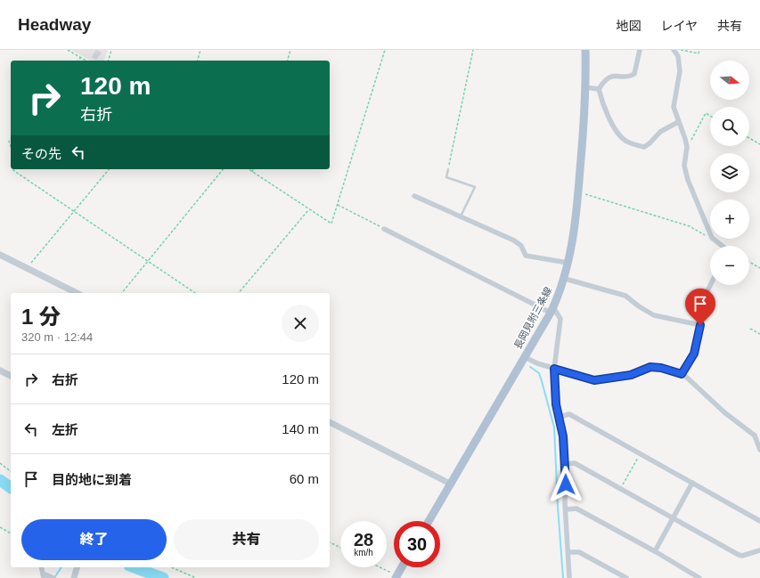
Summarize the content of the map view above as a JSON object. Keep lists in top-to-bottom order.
{
  "streets": {
    "main road": ["長岡見附三条線"]
  },
  "north": "right",
  "page": {
    "header": "Headway",
    "nav": ["地図", "レイヤ", "共有"],
    "map_buttons": ["+", "−"],
    "turn": ["120 m", "右折"],
    "then": "その先",
    "heading": ["1 分", "320 m · 12:44"],
    "list": [
      {
        "name": "右折",
        "value": "120 m"
      },
      {
        "name": "左折",
        "value": "140 m"
      },
      {
        "name": "目的地に到着",
        "value": "60 m"
      }
    ],
    "buttons": ["終了", "共有"],
    "speed": "28 km/h",
    "limit": "30"
  }
}
